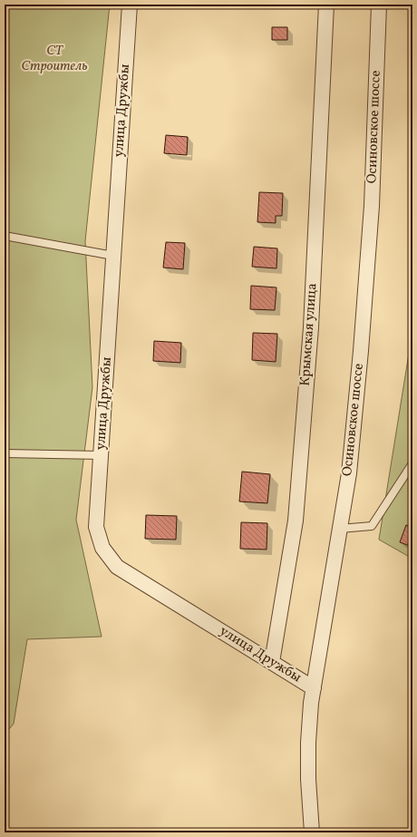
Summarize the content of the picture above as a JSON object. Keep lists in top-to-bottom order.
{
  "streets": {
    "street": ["улица Дружбы", "Осиновское шоссе", "Крымская улица"]
  },
  "crossings": [
    ["улица Дружбы", "Осиновское шоссе"],
    ["улица Дружбы", "Крымская улица"]
  ],
  "parks": ["СТ Строитель"]
}
